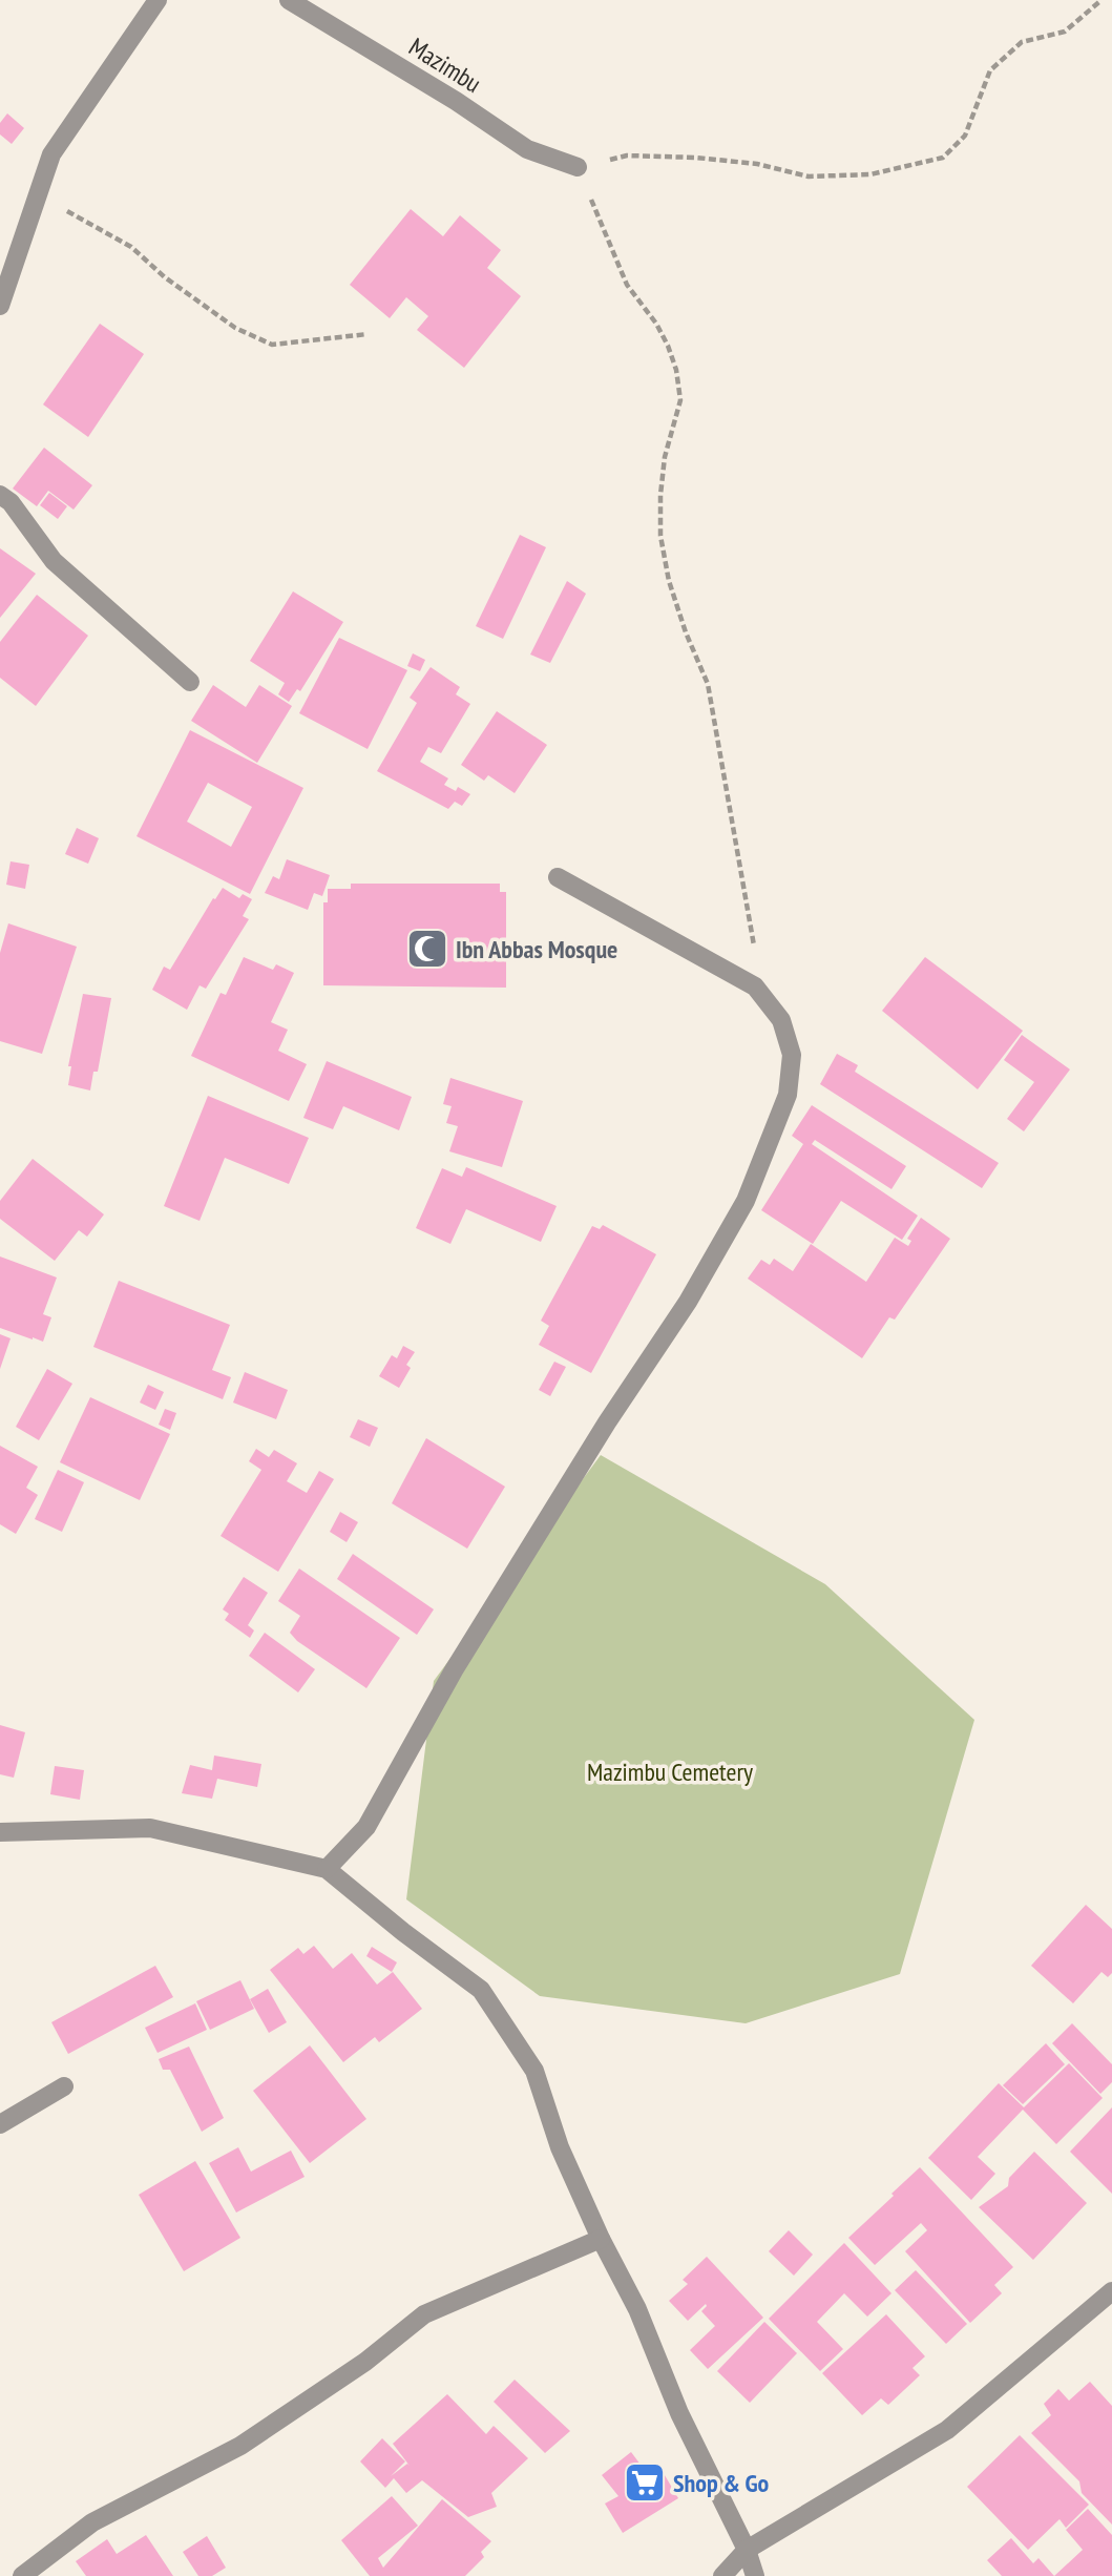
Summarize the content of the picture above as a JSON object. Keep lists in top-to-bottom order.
{
  "streets": {
    "street": ["Mazimbu"]
  },
  "parks": ["Mazimbu Cemetery"],
  "places": {
    "mosque": ["Ibn Abbas Mosque"],
    "supermarket": ["Shop & Go"]
  }
}
